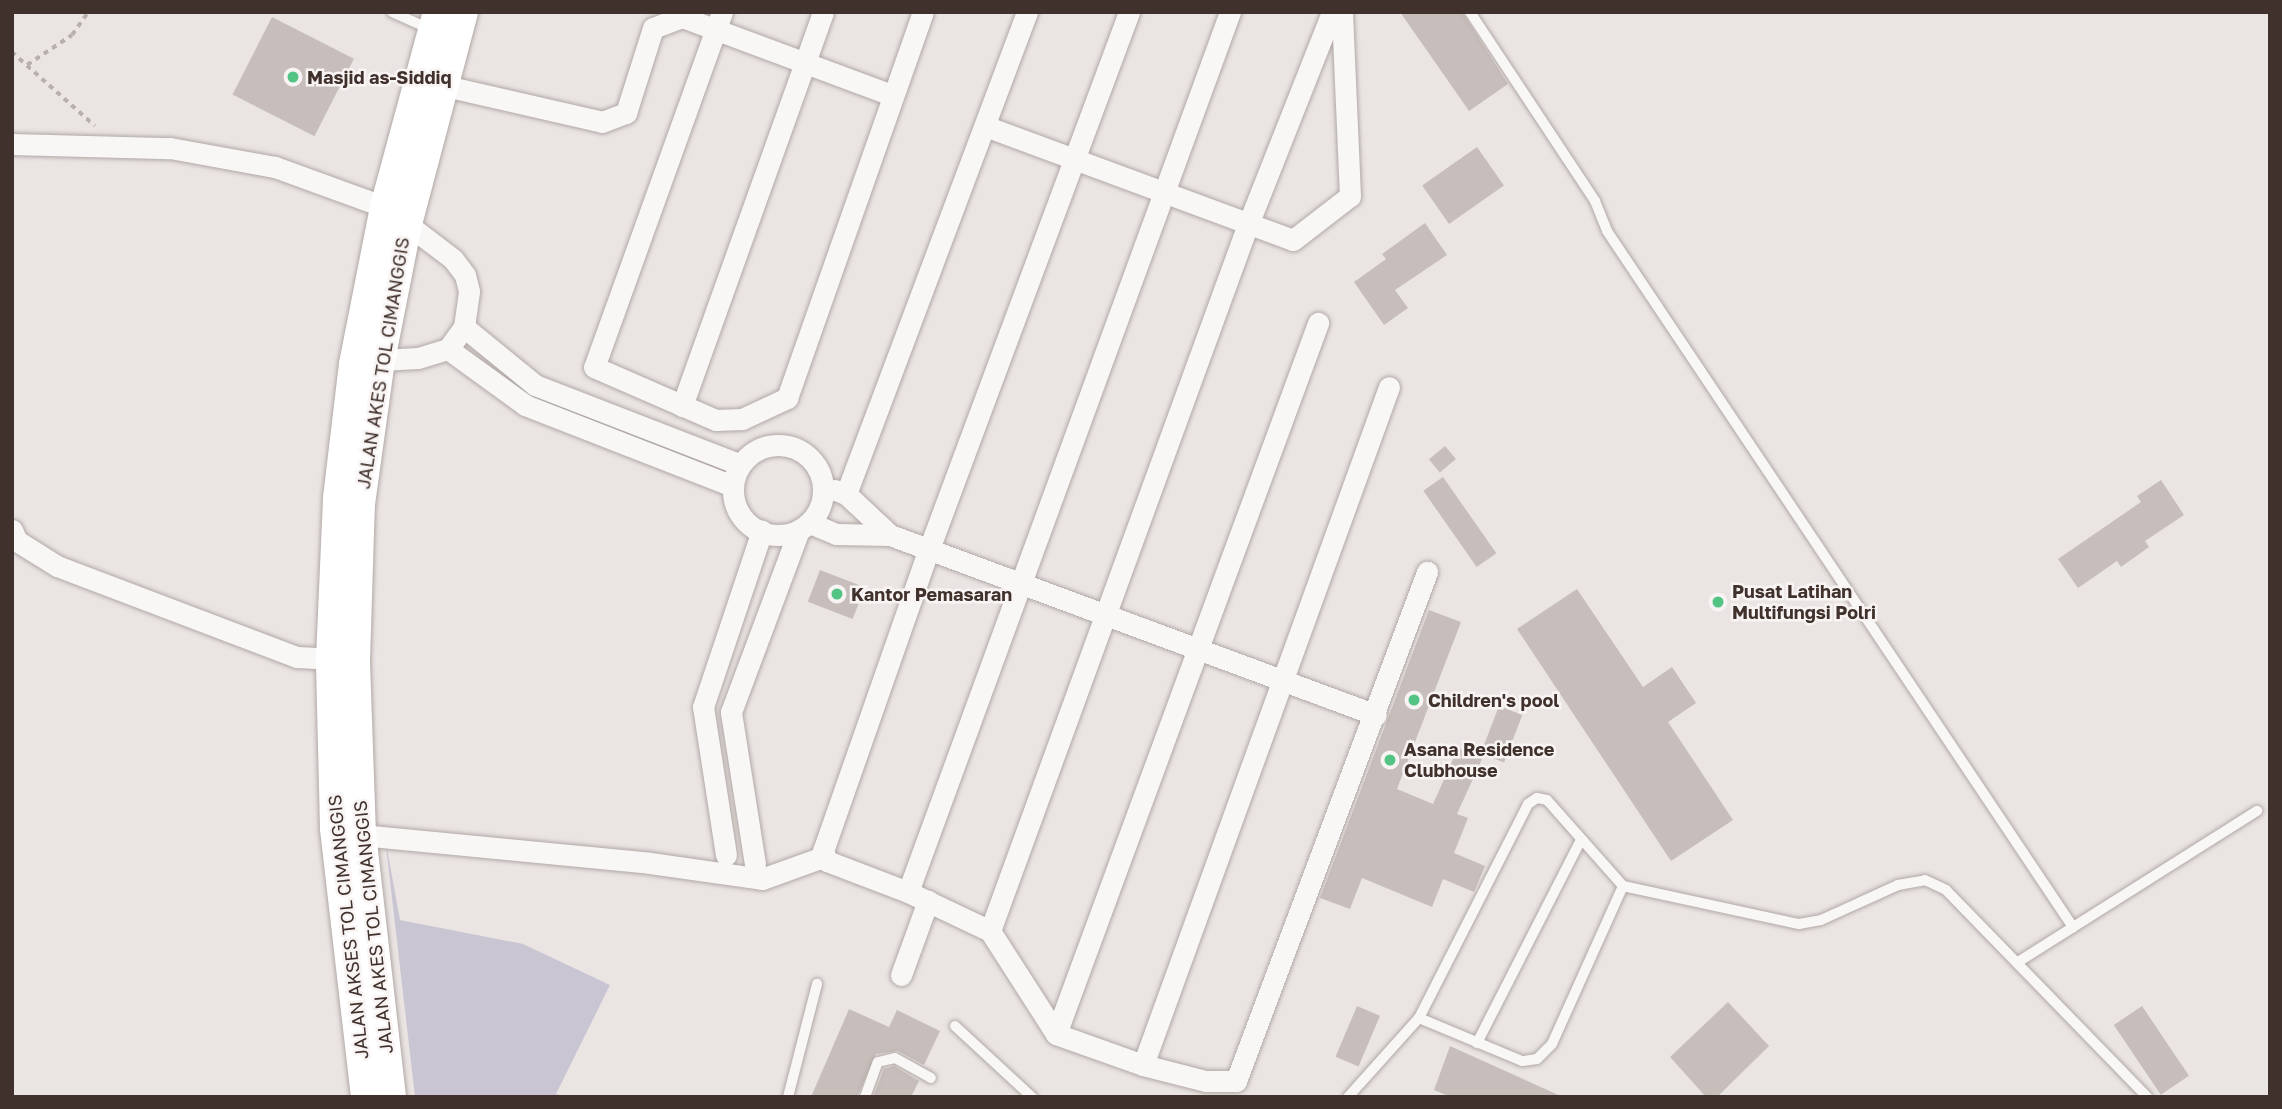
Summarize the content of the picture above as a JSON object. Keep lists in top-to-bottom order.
{
  "streets": {
    "main road": ["JALAN AKES TOL CIMANGGIS", "JALAN AKSES TOL CIMANGGIS"]
  },
  "crossings": [
    ["JALAN AKES TOL CIMANGGIS", "JALAN AKSES TOL CIMANGGIS"]
  ],
  "places": [
    "Masjid as-Siddiq",
    "Kantor Pemasaran",
    "Pusat Latihan Multifungsi Polri",
    "Children's pool",
    "Asana Residence Clubhouse"
  ]
}
